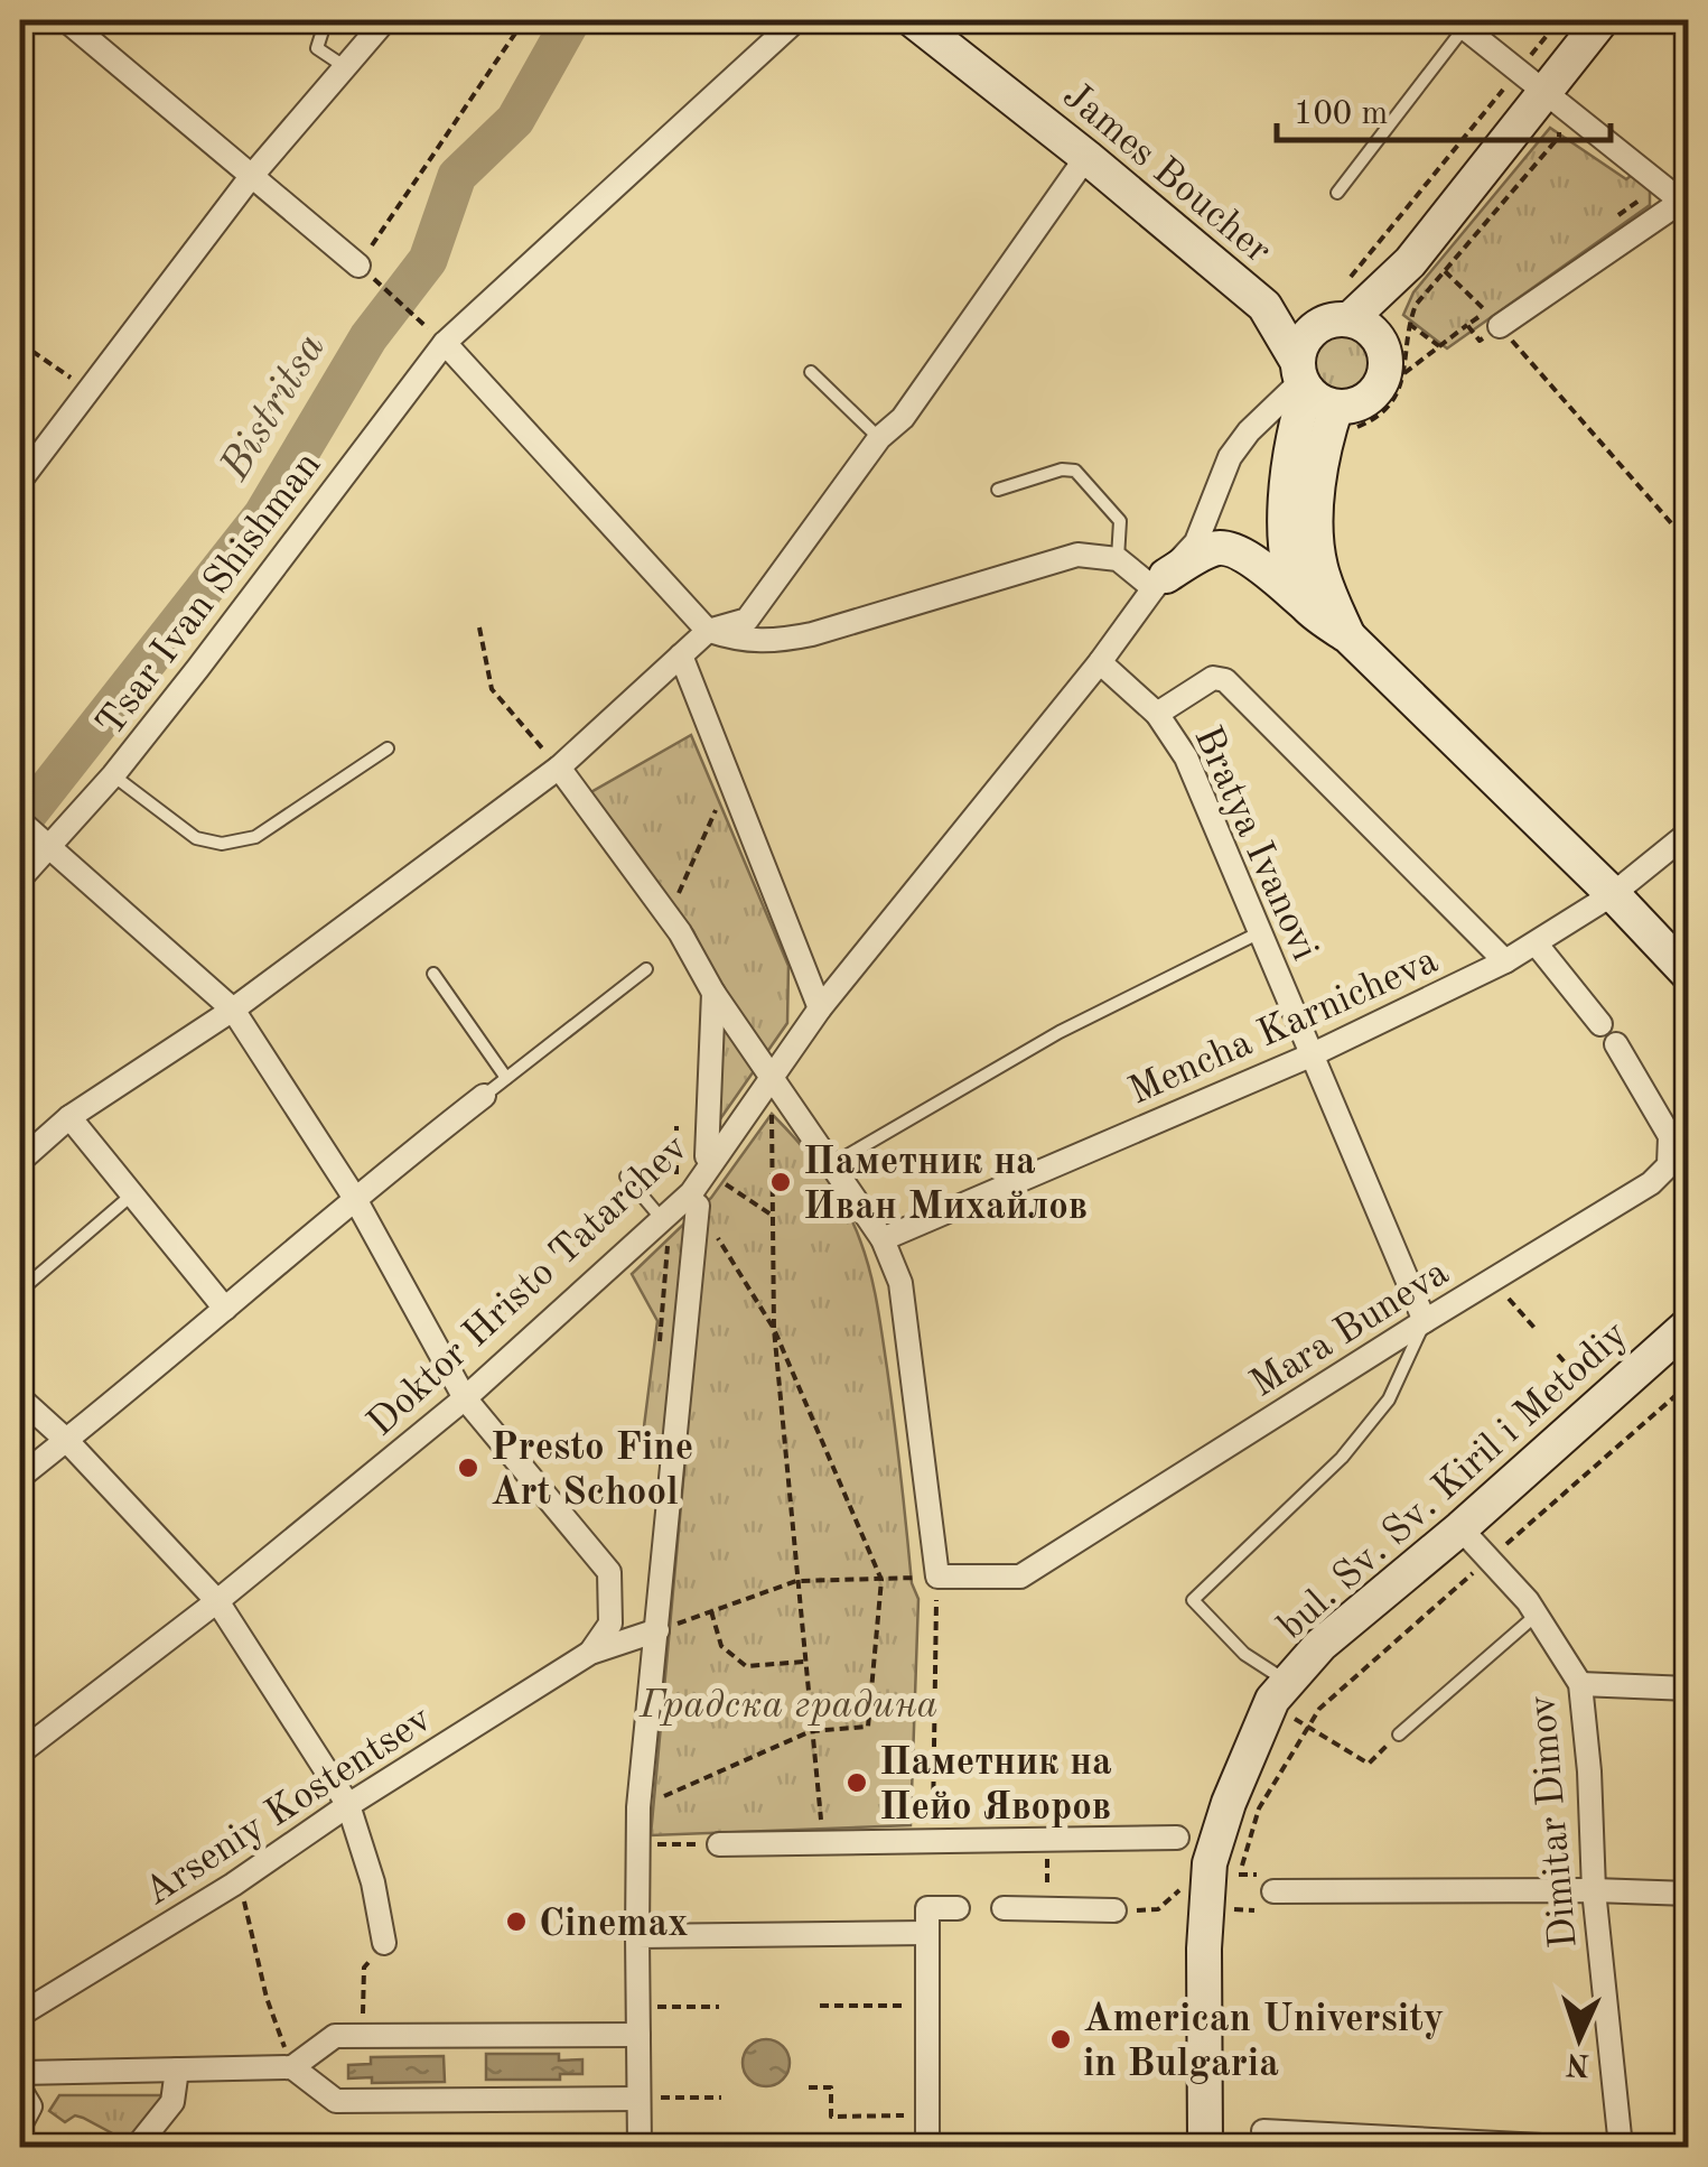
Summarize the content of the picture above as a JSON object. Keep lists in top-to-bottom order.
{
  "streets": {
    "street": [
      "James Boucher",
      "Tsar Ivan Shishman",
      "Bratya Ivanovi",
      "Mencha Karnicheva",
      "Doktor Hristo Tatarchev",
      "Mara Buneva",
      "bul. Sv. Sv. Kiril i Metodiy",
      "Arseniy Kostentsev",
      "Dimitar Dimov"
    ]
  },
  "crossings": [
    ["Bratya Ivanovi", "Mencha Karnicheva"],
    ["Bratya Ivanovi", "Doktor Hristo Tatarchev"],
    ["Bratya Ivanovi", "Mara Buneva"],
    ["bul. Sv. Sv. Kiril i Metodiy", "Dimitar Dimov"]
  ],
  "water": ["Bistritsa"],
  "parks": ["Градска градина"],
  "places": [
    "Паметник на Иван Михайлов",
    "Presto Fine Art School",
    "Паметник на Пейо Яворов",
    "Cinemax",
    "American University in Bulgaria"
  ],
  "scale_bar": "100 m",
  "north": "bottom"
}
